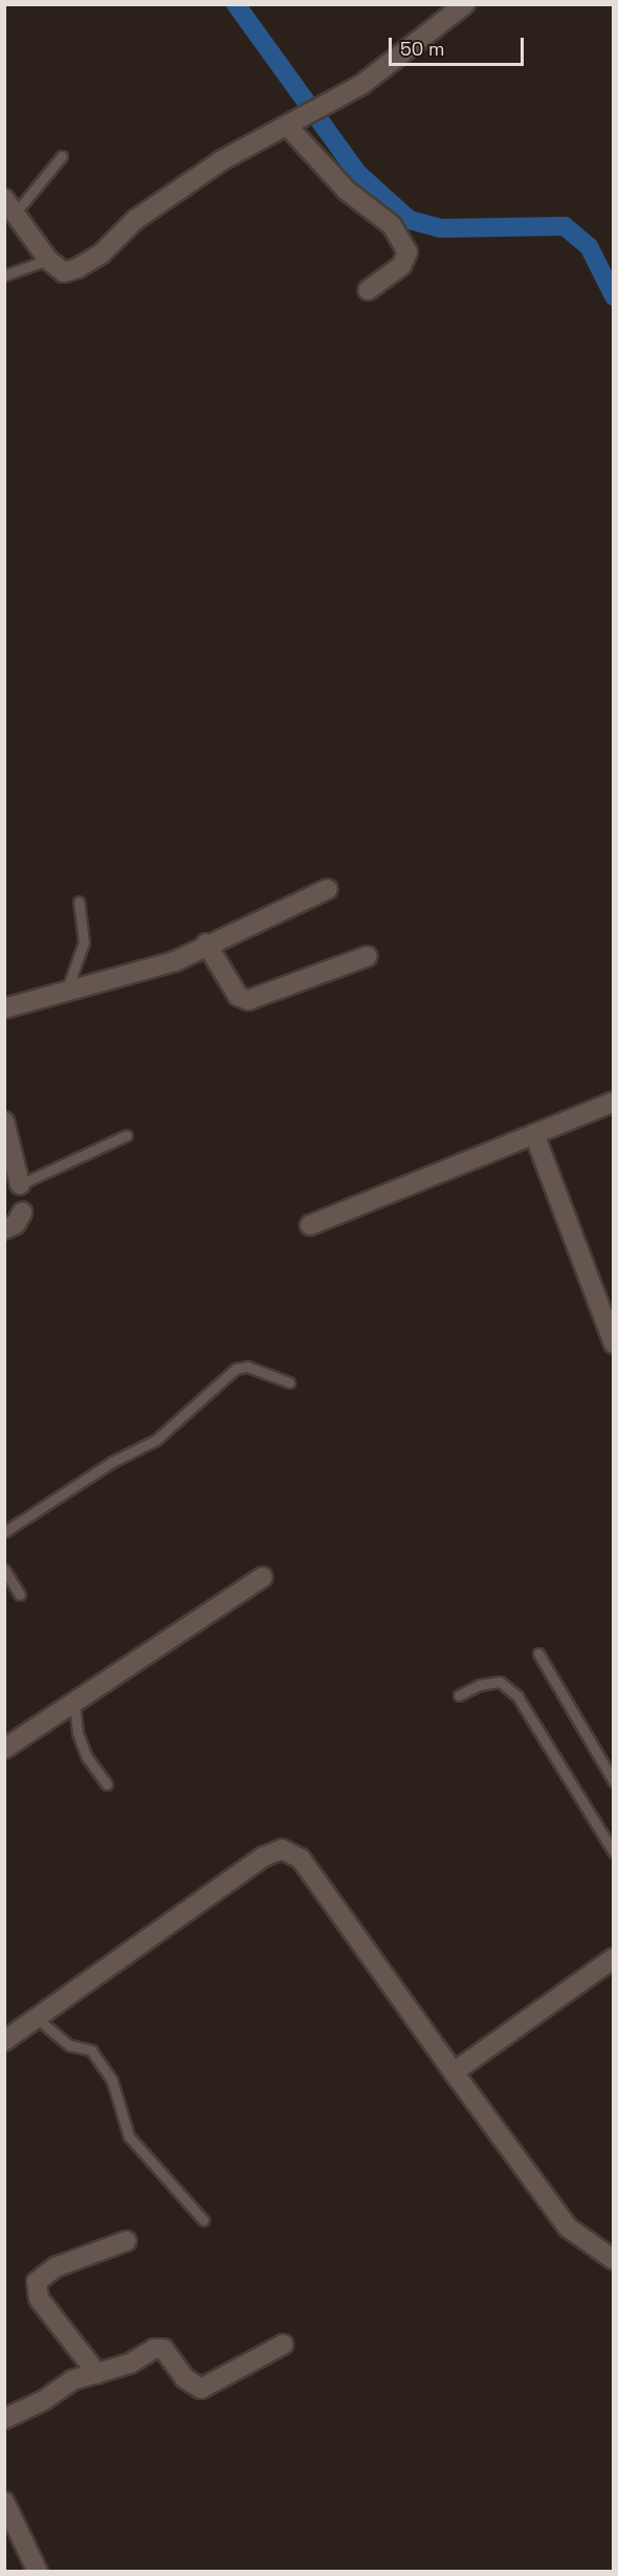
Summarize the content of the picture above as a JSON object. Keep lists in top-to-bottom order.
{
  "scale_bar": "50 m"
}
